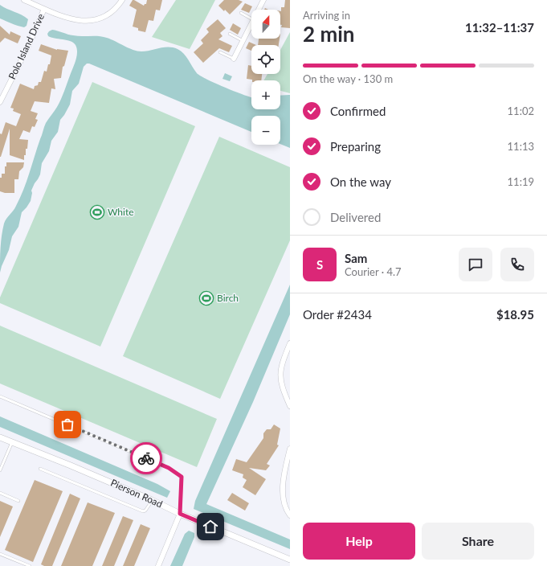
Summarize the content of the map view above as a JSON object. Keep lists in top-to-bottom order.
{
  "streets": {
    "street": ["Polo Island Drive", "Pierson Road"]
  },
  "places": {
    "sports": ["White", "Birch"]
  },
  "north": "top",
  "page": {
    "heading": ["2 min", "Arriving in", "11:32–11:37"],
    "panel": [
      "Sam",
      "Courier · 4.7",
      "Order #2434",
      "$18.95"
    ],
    "map_buttons": ["+", "−"],
    "bar": "On the way · 130 m",
    "list": [
      ["Confirmed", "11:02"],
      ["Preparing", "11:13"],
      ["On the way", "11:19"],
      "Delivered"
    ],
    "round": "S",
    "buttons": ["Help", "Share"]
  }
}
